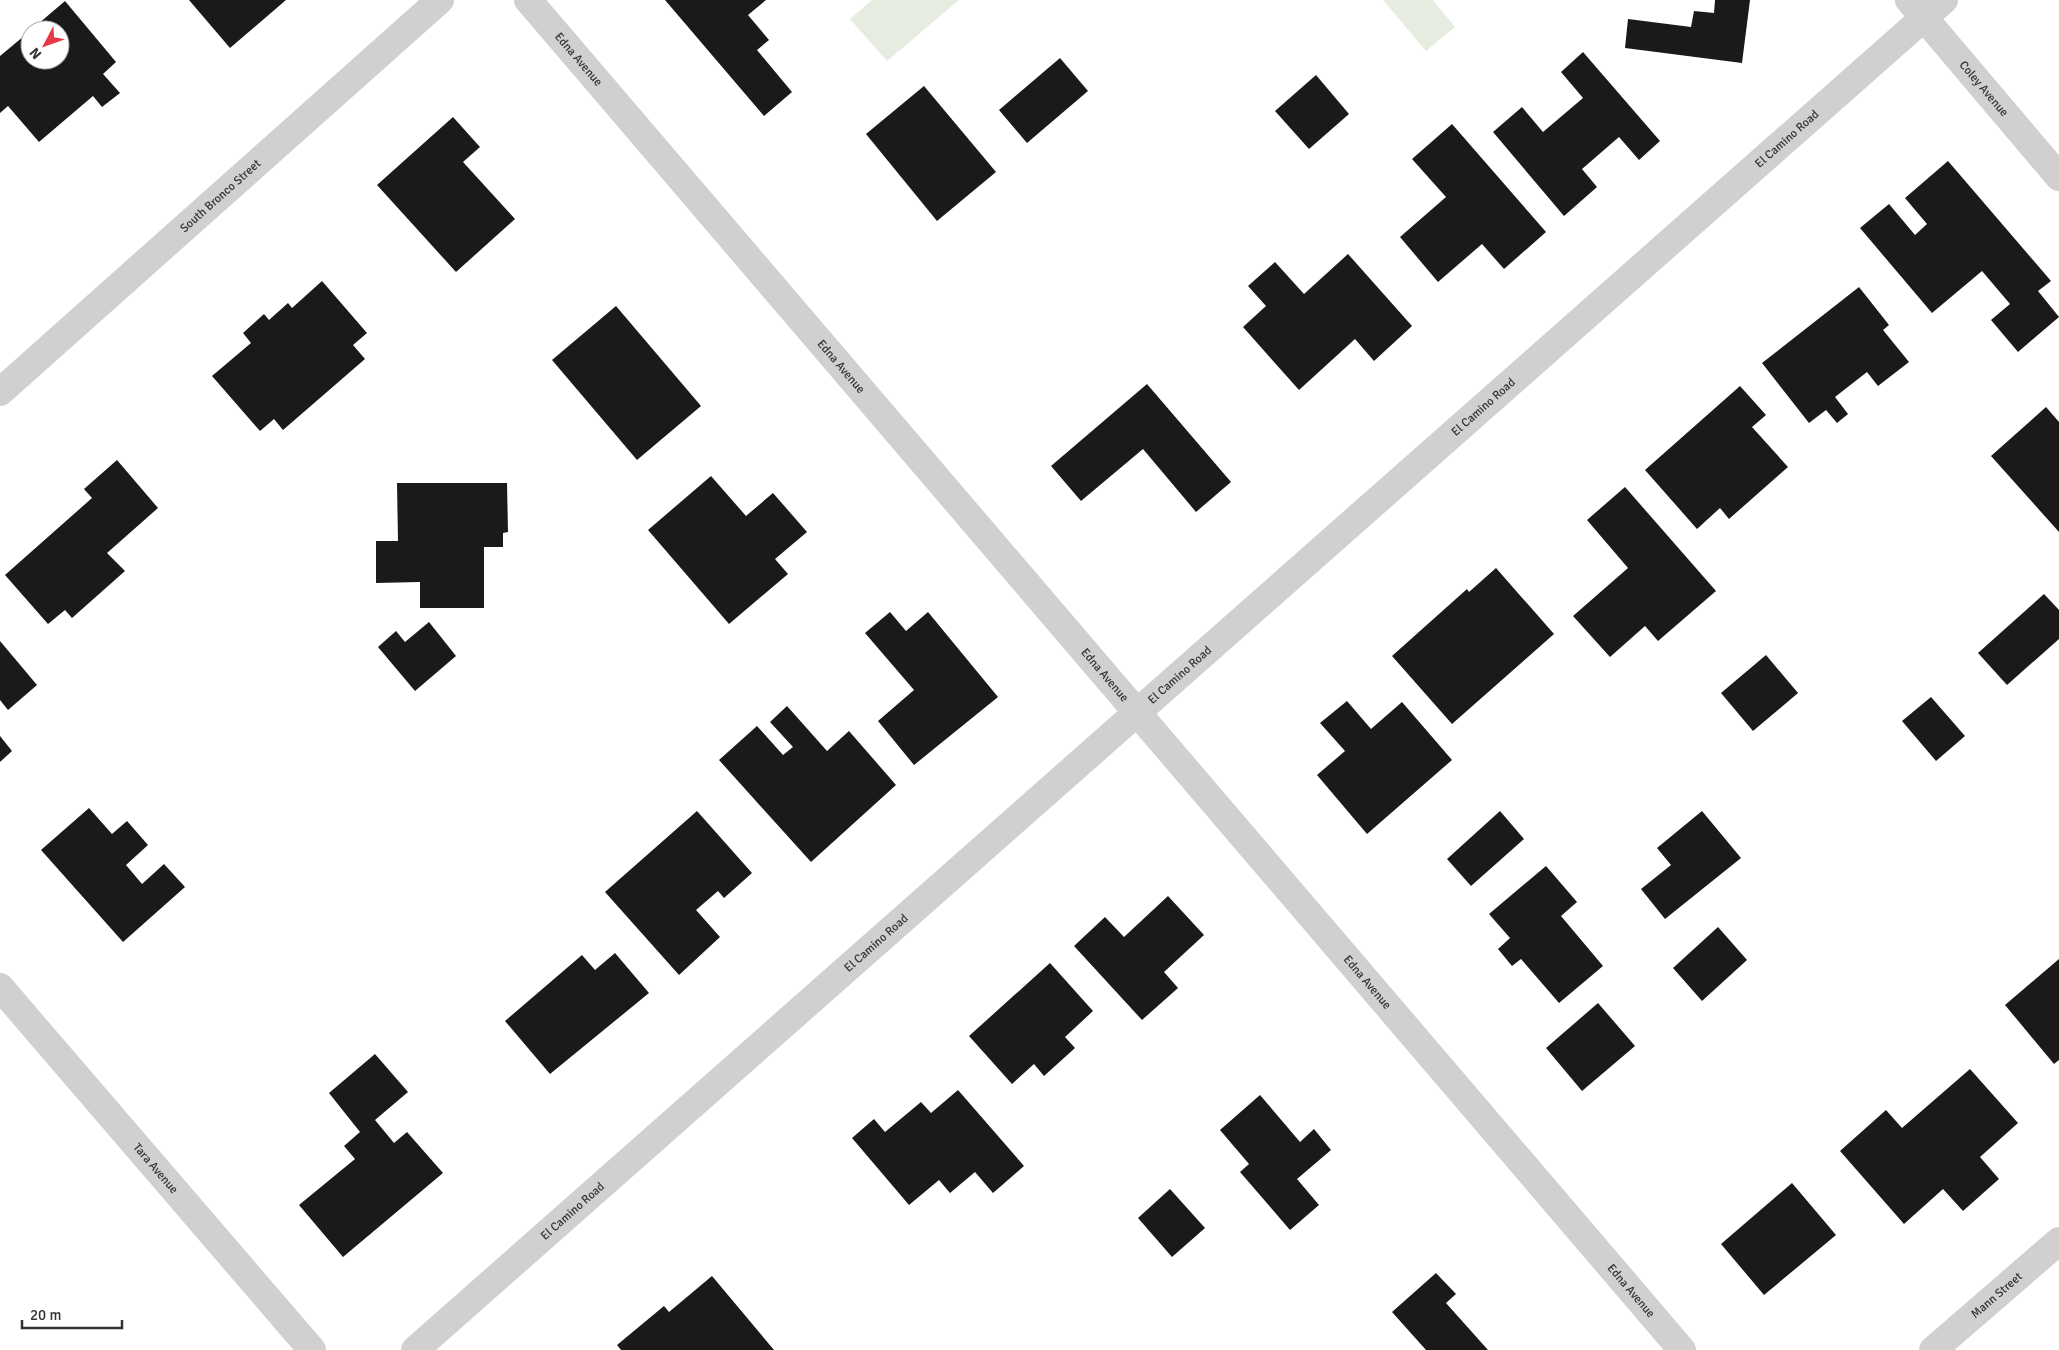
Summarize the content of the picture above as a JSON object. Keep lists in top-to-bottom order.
{
  "streets": {
    "street": [
      "Edna Avenue",
      "Coley Avenue",
      "El Camino Road",
      "South Bronco Street",
      "Tara Avenue",
      "Mann Street"
    ]
  },
  "crossings": [
    ["Edna Avenue", "El Camino Road"],
    ["Coley Avenue", "El Camino Road"]
  ],
  "scale_bar": "20 m",
  "north": "bottom left"
}
